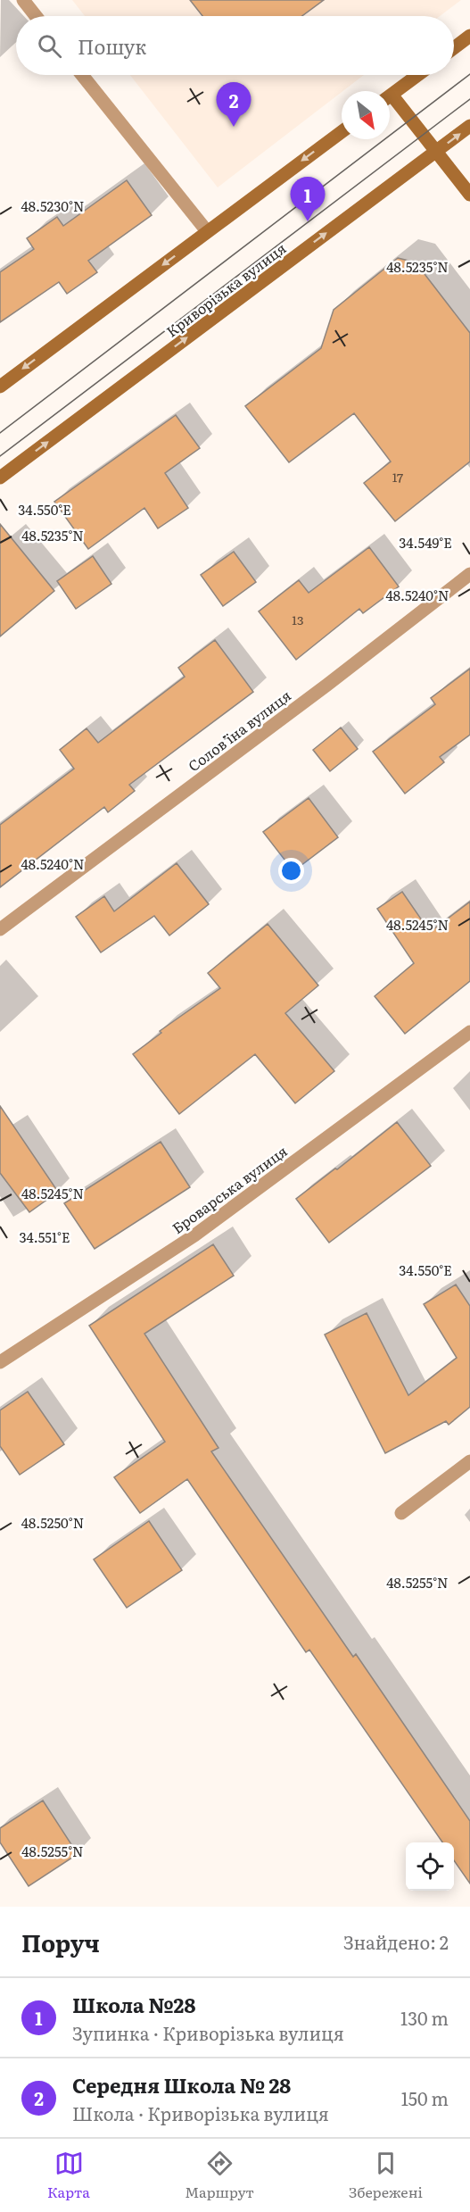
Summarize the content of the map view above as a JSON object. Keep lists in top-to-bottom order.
{
  "streets": {
    "main road": ["Криворізька вулиця"],
    "street": ["Соловʼїна вулиця", "Броварська вулиця"]
  },
  "house_numbers": ["17", "13"],
  "north": "bottom right",
  "page": {
    "search": "Пошук",
    "pins": ["2", "1"],
    "heading": ["Поруч", "Знайдено: 2"],
    "list": [
      {
        "mark": "1",
        "name": "Школа №28",
        "note": "Зупинка · Криворізька вулиця",
        "value": "130 m"
      },
      {
        "mark": "2",
        "name": "Середня Школа № 28",
        "note": "Школа · Криворізька вулиця",
        "value": "150 m"
      }
    ],
    "nav": ["Карта", "Маршрут", "Збережені"]
  },
  "coordinates": [
    "48.5230°N",
    "48.5235°N",
    "34.550°E",
    "34.549°E",
    "48.5240°N",
    "48.5245°N",
    "34.551°E",
    "48.5250°N",
    "48.5255°N"
  ]
}
